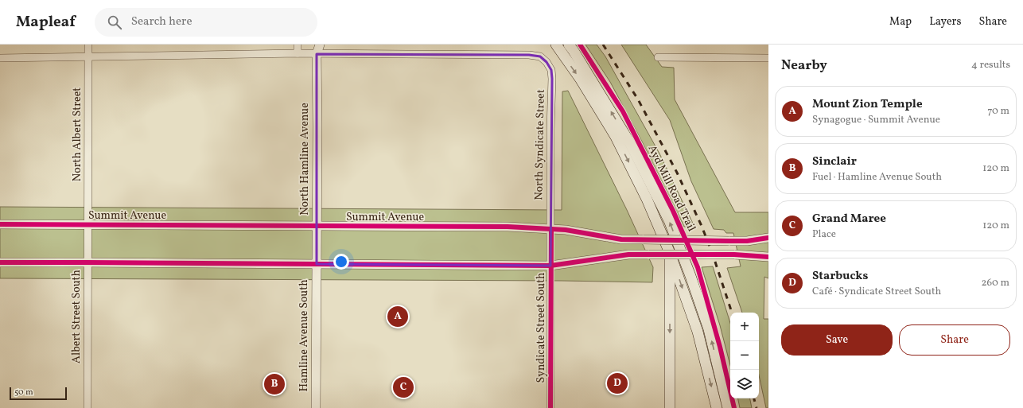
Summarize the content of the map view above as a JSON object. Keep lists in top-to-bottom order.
{
  "streets": {
    "street": [
      "North Albert Street",
      "North Syndicate Street",
      "North Hamline Avenue",
      "Summit Avenue",
      "Albert Street South",
      "Syndicate Street South",
      "Hamline Avenue South"
    ],
    "cycle path": ["Ayd Mill Road Trail"]
  },
  "crossings": [
    ["North Albert Street", "Summit Avenue"],
    ["North Albert Street", "Albert Street South"],
    ["North Syndicate Street", "North Hamline Avenue"],
    ["North Syndicate Street", "Summit Avenue"],
    ["North Syndicate Street", "Syndicate Street South"],
    ["North Hamline Avenue", "Summit Avenue"],
    ["North Hamline Avenue", "Hamline Avenue South"],
    ["Summit Avenue", "Albert Street South"],
    ["Summit Avenue", "Syndicate Street South"]
  ],
  "scale_bar": "50 m",
  "page": {
    "header": "Mapleaf",
    "search": "Search here",
    "nav": ["Map", "Layers", "Share"],
    "heading": ["Nearby", "4 results"],
    "list": [
      {
        "mark": "A",
        "name": "Mount Zion Temple",
        "note": "Synagogue · Summit Avenue",
        "value": "70 m"
      },
      {
        "mark": "B",
        "name": "Sinclair",
        "note": "Fuel · Hamline Avenue South",
        "value": "120 m"
      },
      {
        "mark": "C",
        "name": "Grand Maree",
        "note": "Place",
        "value": "120 m"
      },
      {
        "mark": "D",
        "name": "Starbucks",
        "note": "Café · Syndicate Street South",
        "value": "260 m"
      }
    ],
    "pins": [
      "A",
      "D",
      "B",
      "C"
    ],
    "map_buttons": ["+", "−"],
    "buttons": ["Save", "Share"],
    "scale": "50 m"
  }
}
